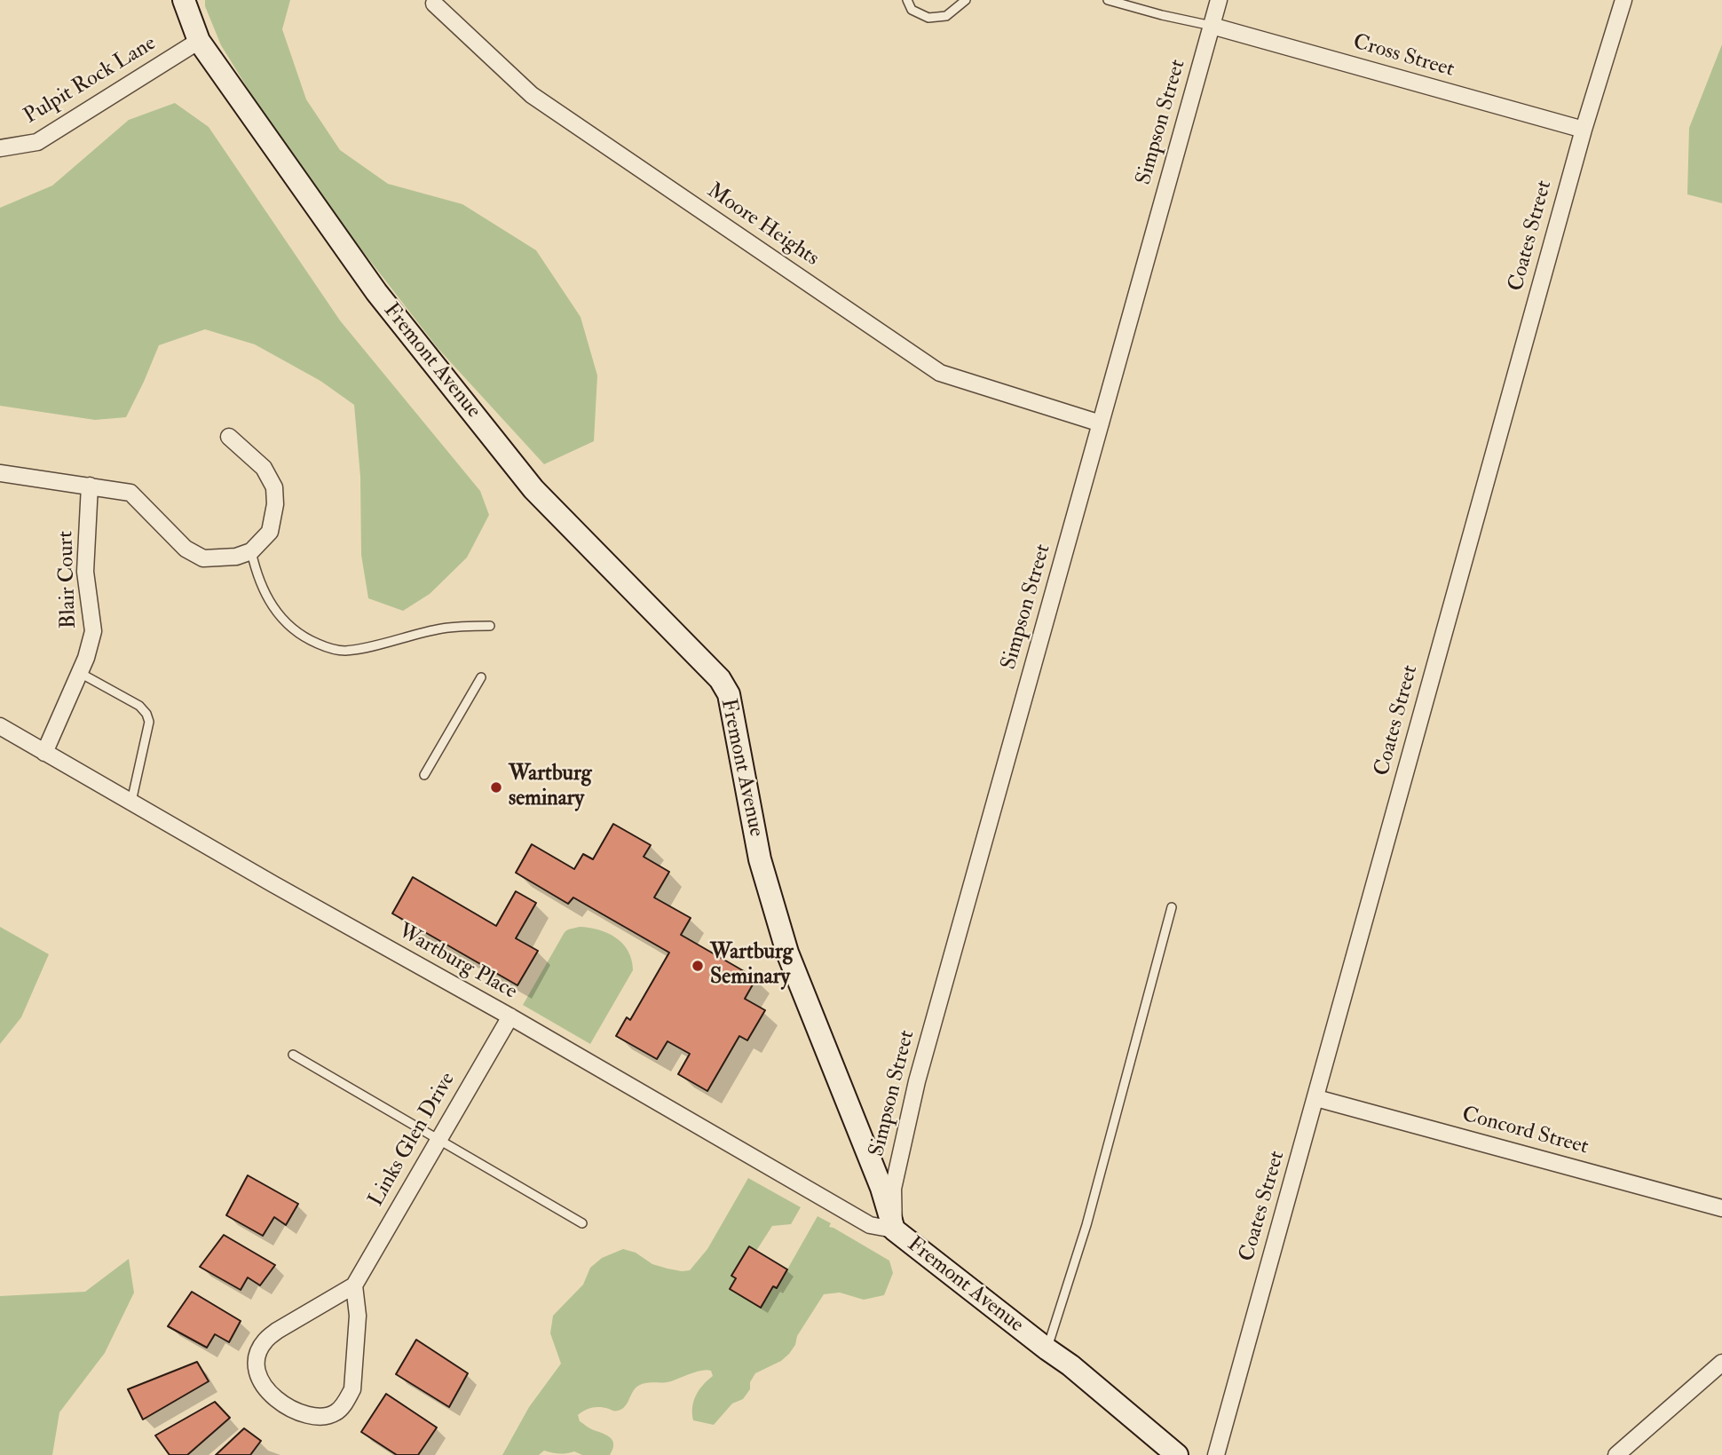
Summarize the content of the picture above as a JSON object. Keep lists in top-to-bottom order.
{
  "streets": {
    "main road": ["Fremont Avenue"],
    "street": [
      "Cross Street",
      "Pulpit Rock Lane",
      "Simpson Street",
      "Moore Heights",
      "Coates Street",
      "Blair Court",
      "Wartburg Place",
      "Concord Street",
      "Links Glen Drive"
    ]
  },
  "crossings": [
    ["Cross Street", "Simpson Street"],
    ["Cross Street", "Coates Street"],
    ["Pulpit Rock Lane", "Fremont Avenue"],
    ["Simpson Street", "Moore Heights"],
    ["Simpson Street", "Fremont Avenue"],
    ["Simpson Street", "Wartburg Place"],
    ["Coates Street", "Concord Street"],
    ["Fremont Avenue", "Wartburg Place"],
    ["Blair Court", "Wartburg Place"],
    ["Wartburg Place", "Links Glen Drive"]
  ],
  "places": ["Wartburg seminary", "Wartburg Seminary"]
}
